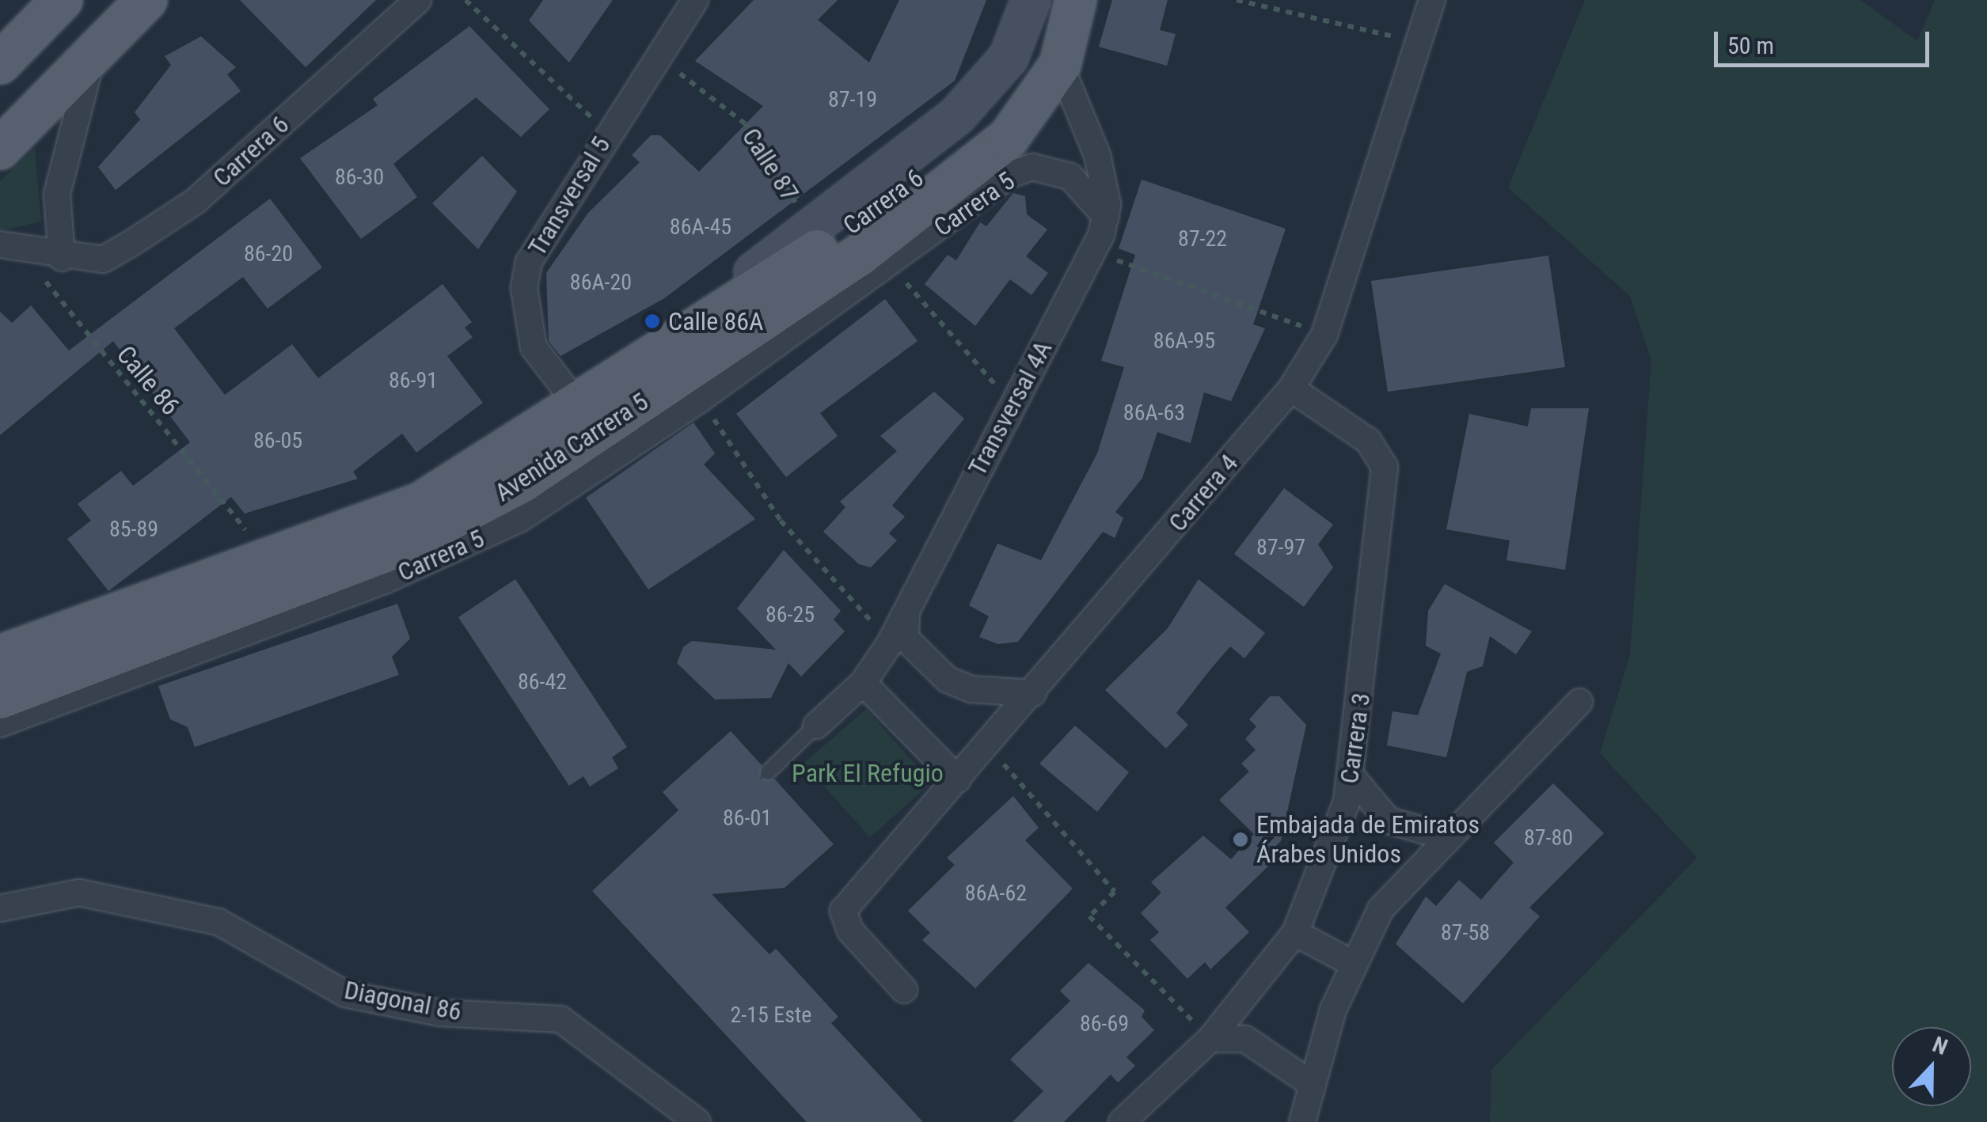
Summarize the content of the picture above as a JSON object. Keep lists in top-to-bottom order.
{
  "streets": {
    "main road": ["Carrera 6", "Avenida Carrera 5"],
    "street": [
      "Transversal 5",
      "Carrera 5",
      "Transversal 4A",
      "Carrera 4",
      "Carrera 3",
      "Diagonal 86"
    ],
    "path": ["Calle 87", "Calle 86"]
  },
  "crossings": [
    ["Carrera 6", "Calle 86"],
    ["Carrera 6", "Avenida Carrera 5"],
    ["Calle 87", "Transversal 5"],
    ["Transversal 5", "Avenida Carrera 5"],
    ["Carrera 5", "Transversal 4A"],
    ["Transversal 4A", "Avenida Carrera 5"],
    ["Carrera 4", "Carrera 3"]
  ],
  "parks": ["Park El Refugio"],
  "places": ["Calle 86A", "Embajada de Emiratos Árabes Unidos"],
  "house_numbers": [
    "87-19",
    "86-30",
    "86A-45",
    "87-22",
    "86-20",
    "86A-20",
    "86A-95",
    "86-91",
    "86A-63",
    "86-05",
    "85-89",
    "87-97",
    "86-25",
    "86-42",
    "86-01",
    "87-80",
    "86A-62",
    "87-58",
    "2-15 Este",
    "86-69"
  ],
  "scale_bar": "50 m",
  "north": "top"
}
